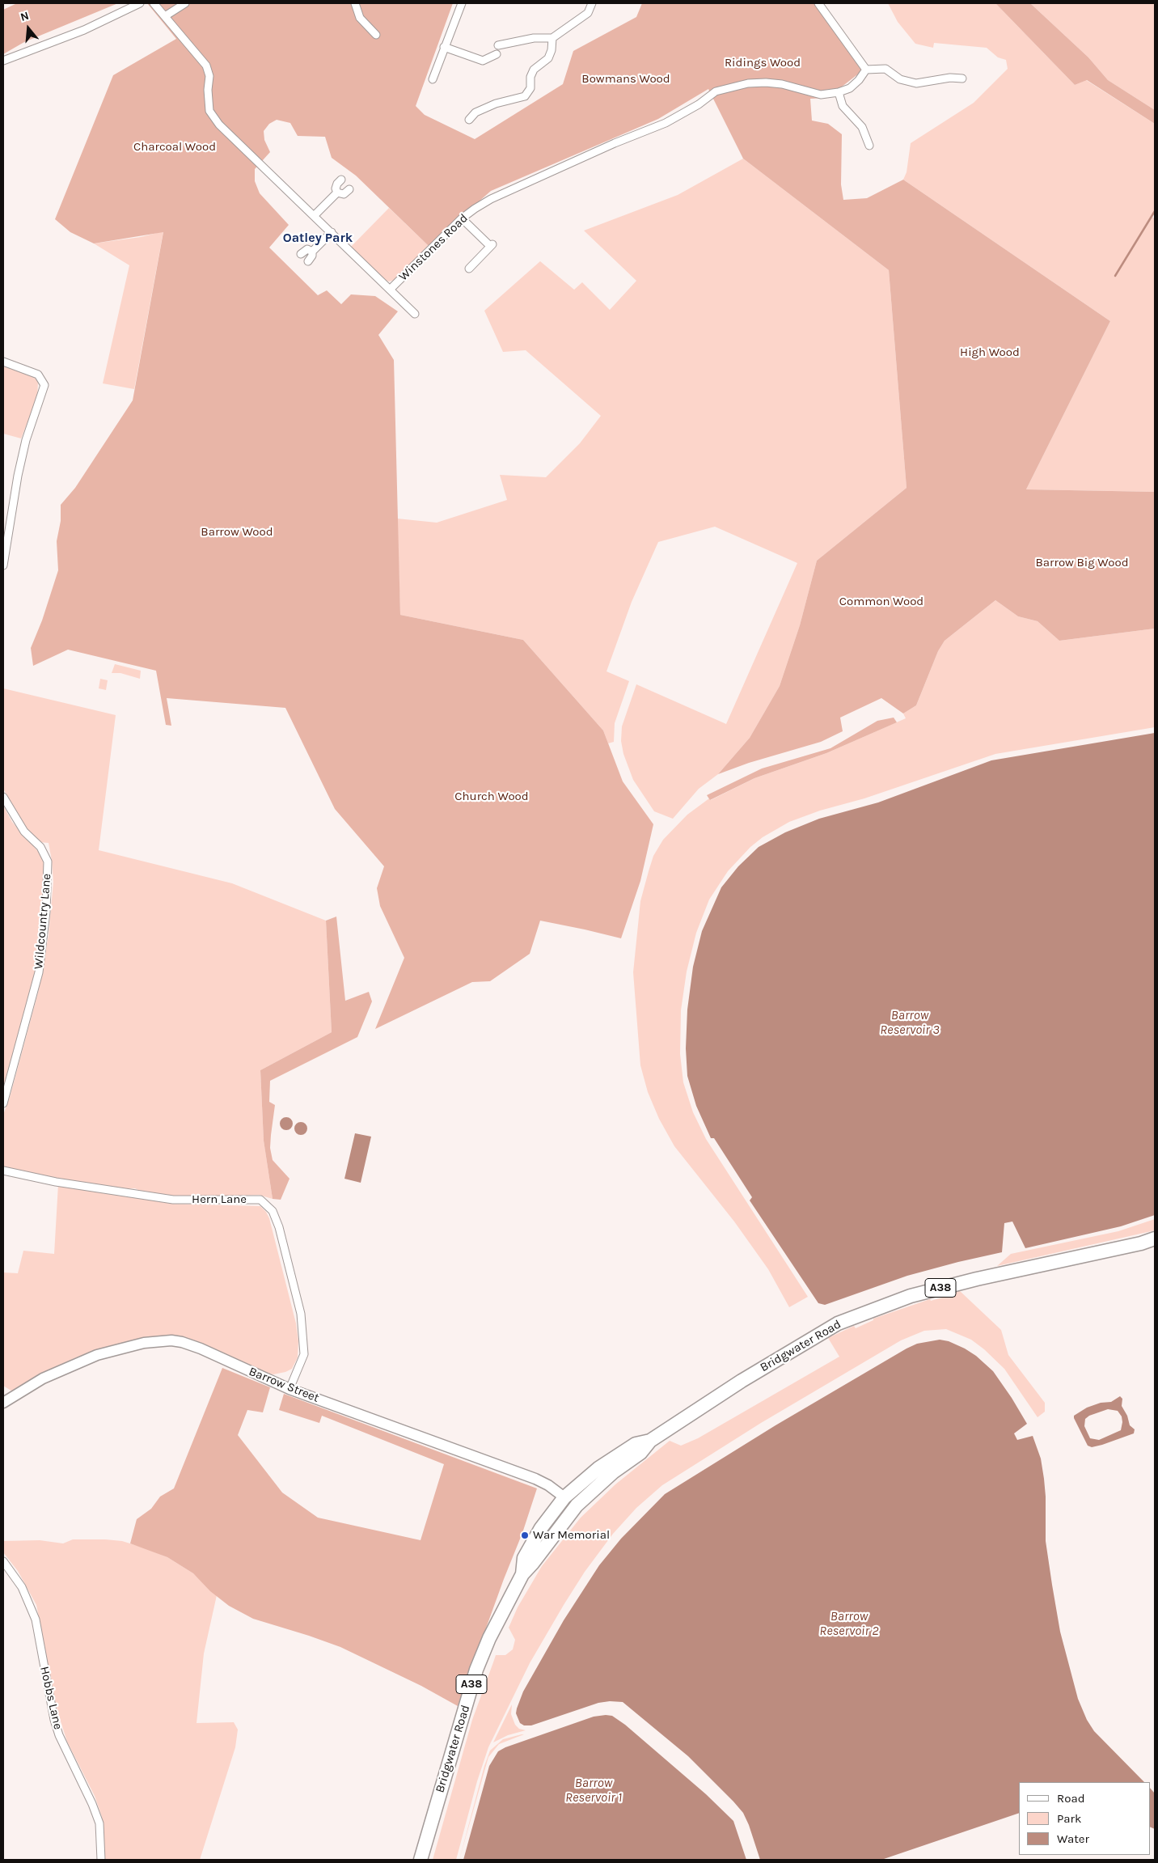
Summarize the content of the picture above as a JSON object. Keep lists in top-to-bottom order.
{
  "streets": {
    "highway": ["A38", "Bridgwater Road"],
    "main road": ["Barrow Street"],
    "street": [
      "Winstones Road",
      "Wildcountry Lane",
      "Hern Lane",
      "Hobbs Lane"
    ]
  },
  "crossings": [
    ["Hern Lane", "Barrow Street"],
    ["Bridgwater Road", "Barrow Street"]
  ],
  "districts": ["Oatley Park"],
  "water": ["Barrow Reservoir 3", "Barrow Reservoir 2", "Barrow Reservoir 1"],
  "parks": [
    "Ridings Wood",
    "Bowmans Wood",
    "Charcoal Wood",
    "High Wood",
    "Barrow Wood",
    "Barrow Big Wood",
    "Common Wood",
    "Church Wood"
  ],
  "places": ["War Memorial"],
  "legend": ["Road", "Park", "Water"],
  "north": "top"
}
